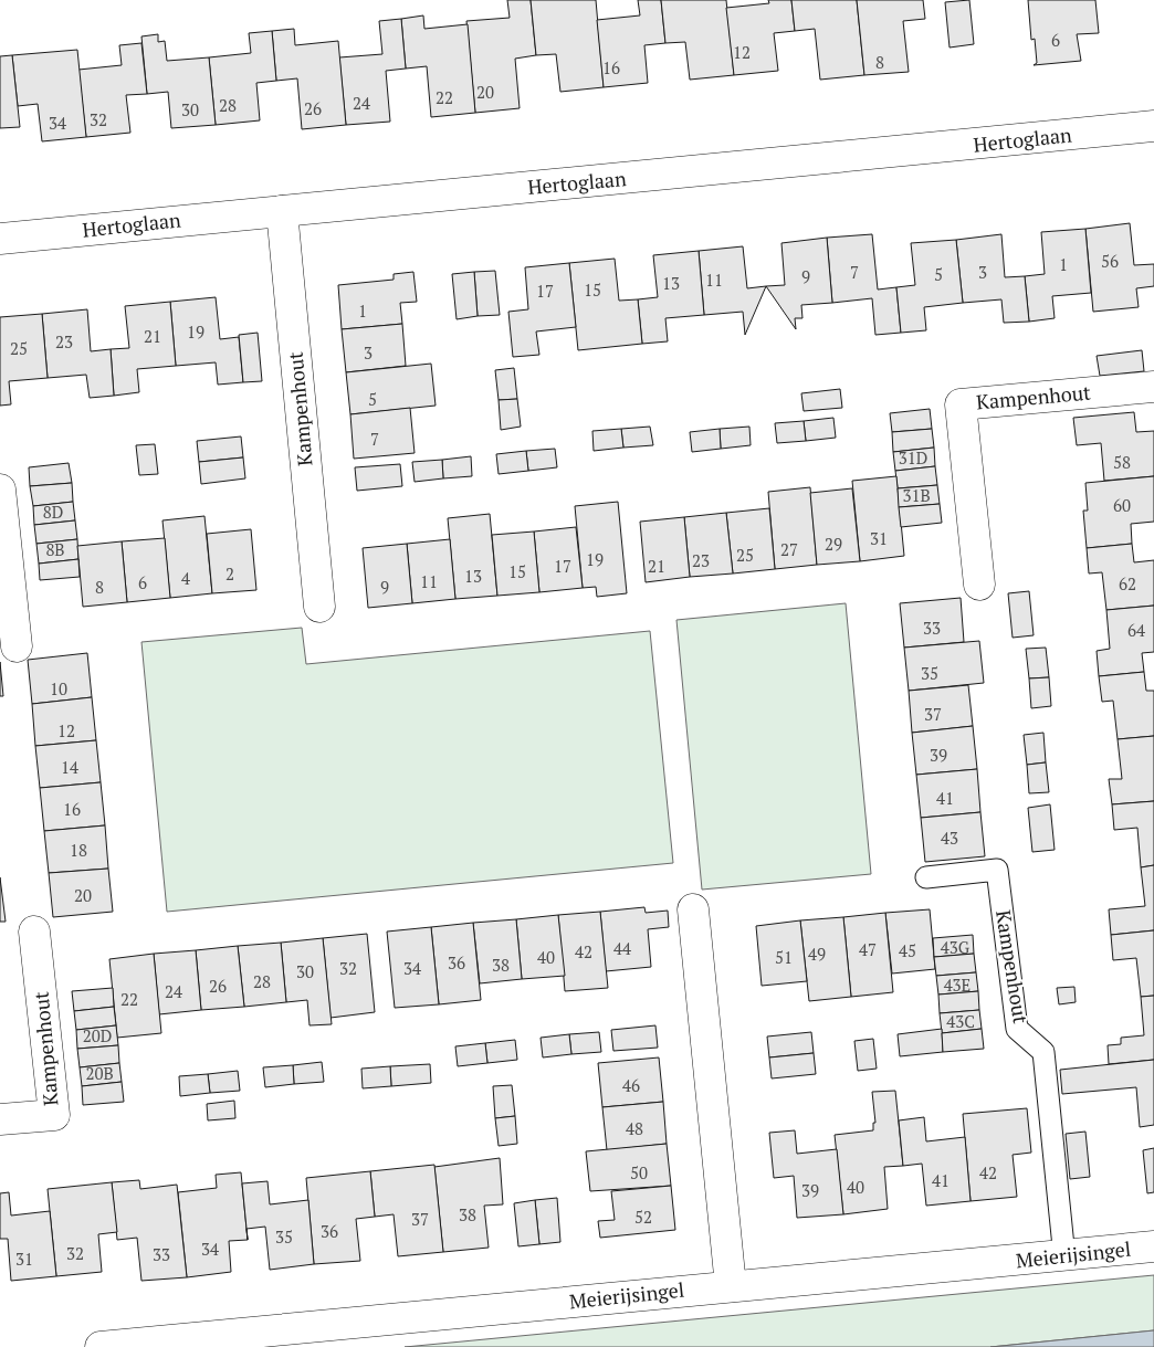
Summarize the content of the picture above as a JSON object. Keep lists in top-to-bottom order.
{
  "streets": {
    "street": ["Hertoglaan", "Kampenhout", "Meierijsingel"]
  },
  "crossings": [
    ["Hertoglaan", "Kampenhout"],
    ["Kampenhout", "Meierijsingel"]
  ],
  "house_numbers": [
    "6",
    "12",
    "8",
    "16",
    "20",
    "22",
    "24",
    "28",
    "26",
    "30",
    "32",
    "34",
    "56",
    "1",
    "7",
    "3",
    "5",
    "9",
    "11",
    "13",
    "15",
    "17",
    "1",
    "19",
    "21",
    "23",
    "25",
    "3",
    "5",
    "7",
    "31D",
    "58",
    "31B",
    "60",
    "8D",
    "31",
    "29",
    "8B",
    "27",
    "25",
    "19",
    "23",
    "17",
    "21",
    "15",
    "2",
    "13",
    "4",
    "11",
    "6",
    "62",
    "8",
    "9",
    "33",
    "64",
    "35",
    "10",
    "37",
    "12",
    "39",
    "14",
    "41",
    "16",
    "43",
    "18",
    "20",
    "43G",
    "44",
    "47",
    "45",
    "42",
    "49",
    "40",
    "51",
    "36",
    "38",
    "32",
    "34",
    "30",
    "28",
    "43E",
    "26",
    "24",
    "22",
    "43C",
    "20D",
    "20B",
    "46",
    "48",
    "50",
    "42",
    "41",
    "40",
    "39",
    "38",
    "52",
    "37",
    "36",
    "35",
    "34",
    "32",
    "33",
    "31"
  ]
}
